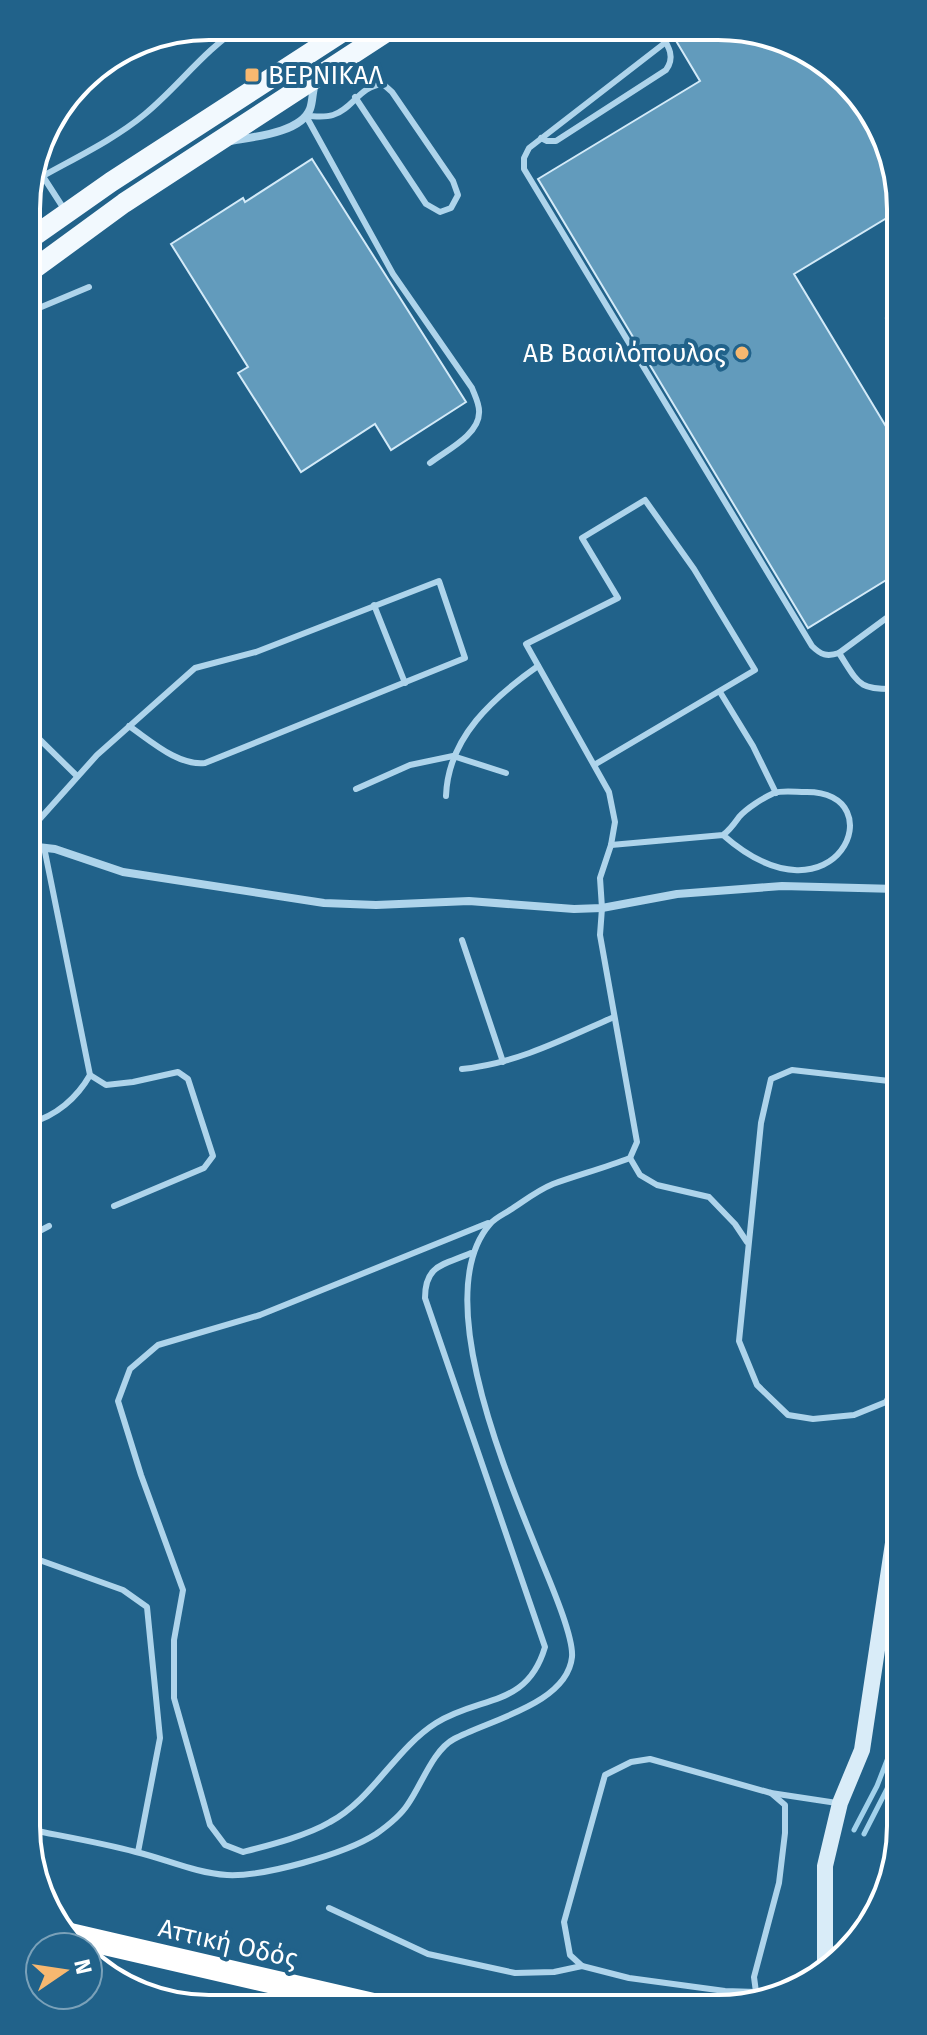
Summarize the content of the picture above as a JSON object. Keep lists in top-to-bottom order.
{
  "streets": {
    "highway": ["Αττική Οδός"]
  },
  "places": {
    "transit": ["ΒΕΡΝΙΚΑΛ"],
    "other": ["ΑΒ Βασιλόπουλος"]
  },
  "north": "right"
}
